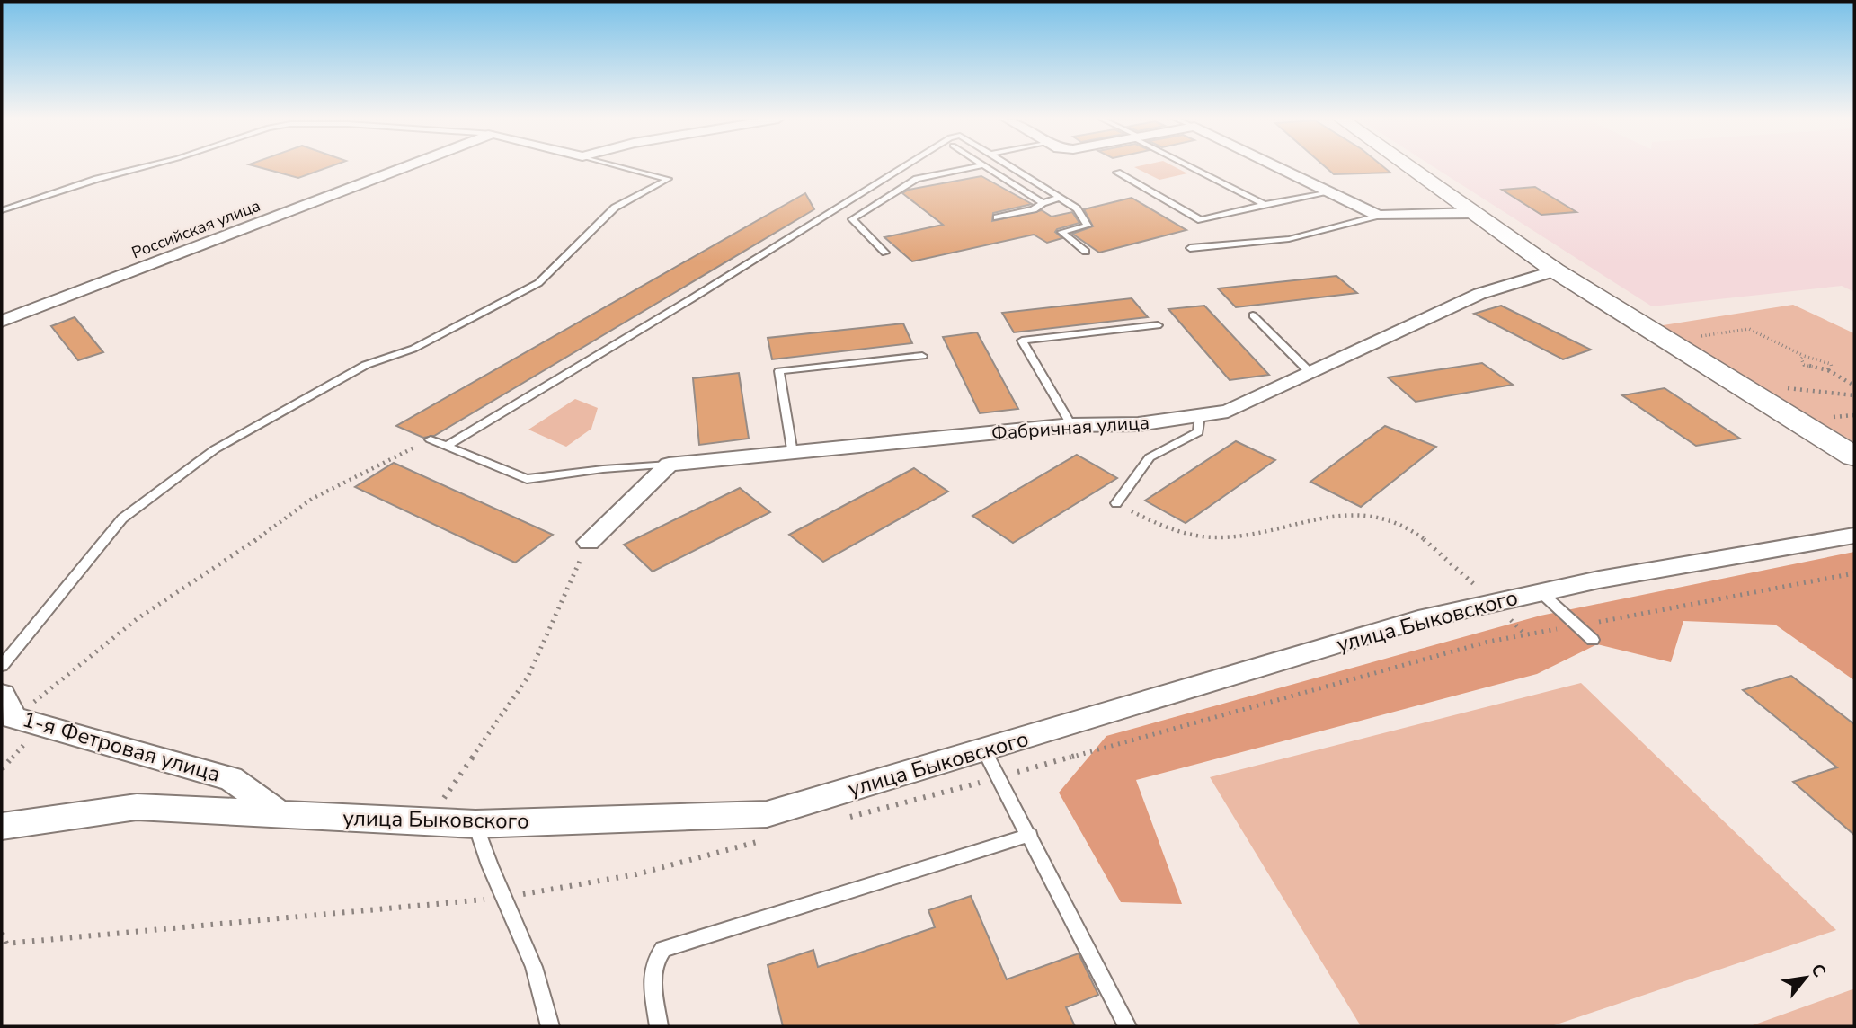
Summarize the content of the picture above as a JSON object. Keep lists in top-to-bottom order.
{
  "streets": {
    "street": [
      "Российская улица",
      "Фабричная улица",
      "улица Быковского",
      "1-я Фетровая улица"
    ]
  },
  "crossings": [
    ["улица Быковского", "1-я Фетровая улица"]
  ],
  "north": "top right"
}
